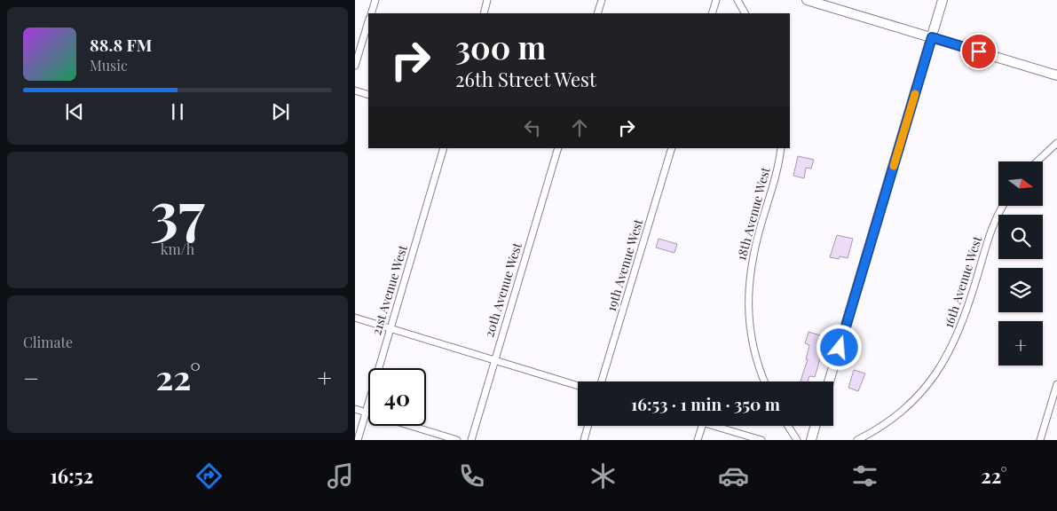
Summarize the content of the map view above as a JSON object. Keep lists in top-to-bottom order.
{
  "streets": {
    "street": [
      "18th Avenue West",
      "19th Avenue West",
      "16th Avenue West",
      "21st Avenue West",
      "20th Avenue West"
    ]
  },
  "north": "right",
  "page": {
    "turn": ["300 m", "26th Street West"],
    "song": ["88.8 FM", "Music"],
    "tile": [
      ["37", "km/h"],
      "Climate"
    ],
    "map_buttons": "+",
    "heat": ["−", "22°", "+"],
    "limit": "40",
    "trip": "16:53 · 1 min · 350 m",
    "tabs": ["16:52", "22°"]
  }
}
